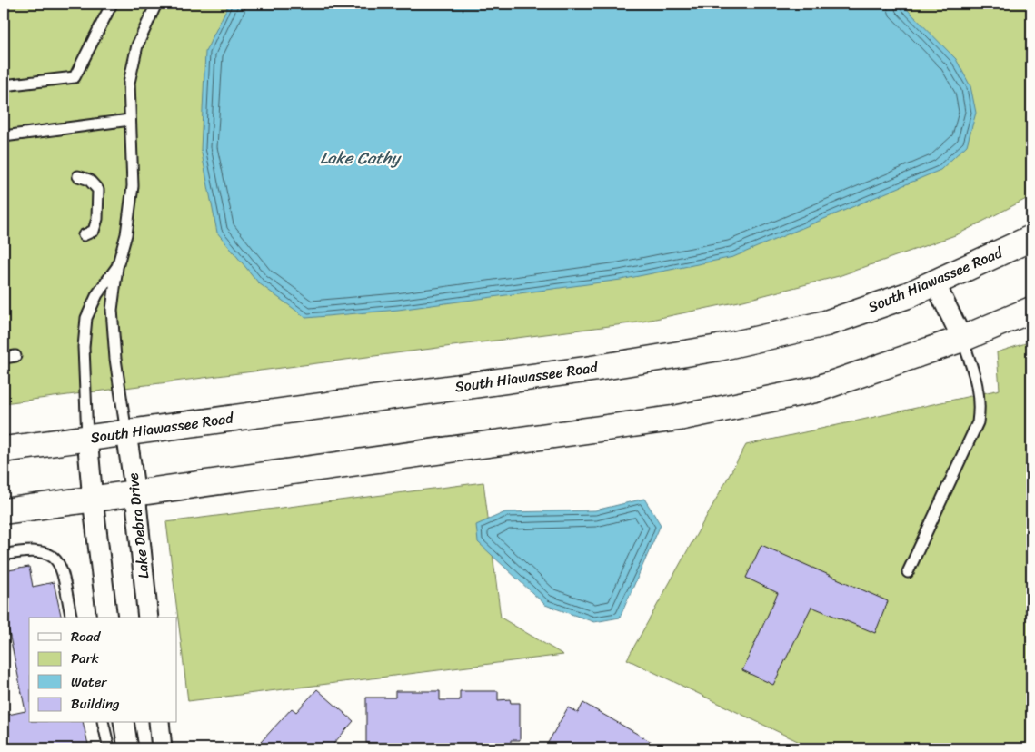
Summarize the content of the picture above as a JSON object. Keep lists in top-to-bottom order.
{
  "streets": {
    "street": ["South Hiawassee Road", "Lake Debra Drive"]
  },
  "crossings": [
    ["South Hiawassee Road", "Lake Debra Drive"]
  ],
  "water": ["Lake Cathy"],
  "legend": [
    "Road",
    "Park",
    "Water",
    "Building"
  ]
}
